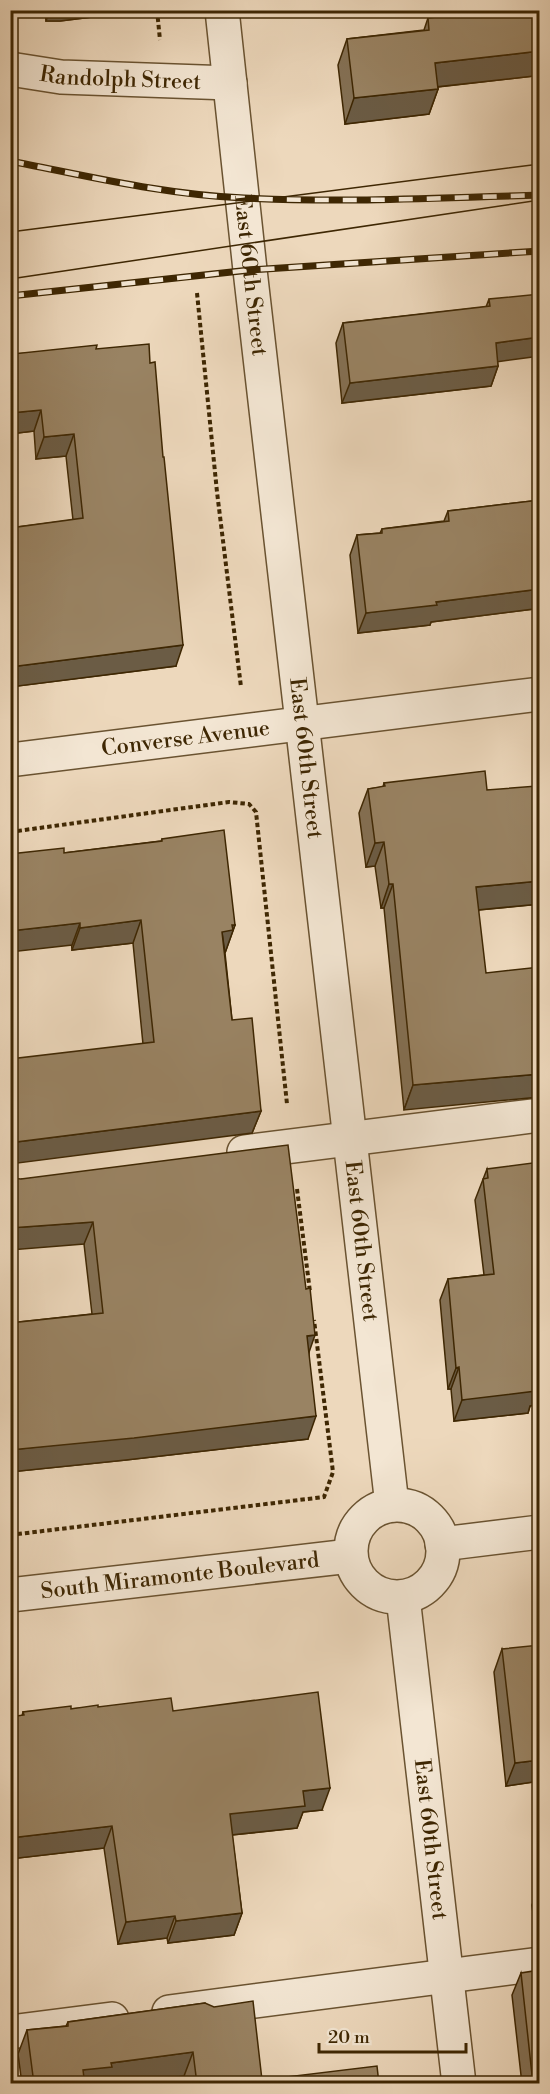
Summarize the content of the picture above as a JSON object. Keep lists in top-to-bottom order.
{
  "streets": {
    "street": [
      "Randolph Street",
      "East 60th Street",
      "Converse Avenue",
      "South Miramonte Boulevard"
    ]
  },
  "crossings": [
    ["Randolph Street", "East 60th Street"],
    ["East 60th Street", "Converse Avenue"],
    ["East 60th Street", "South Miramonte Boulevard"]
  ],
  "scale_bar": "20 m"
}
